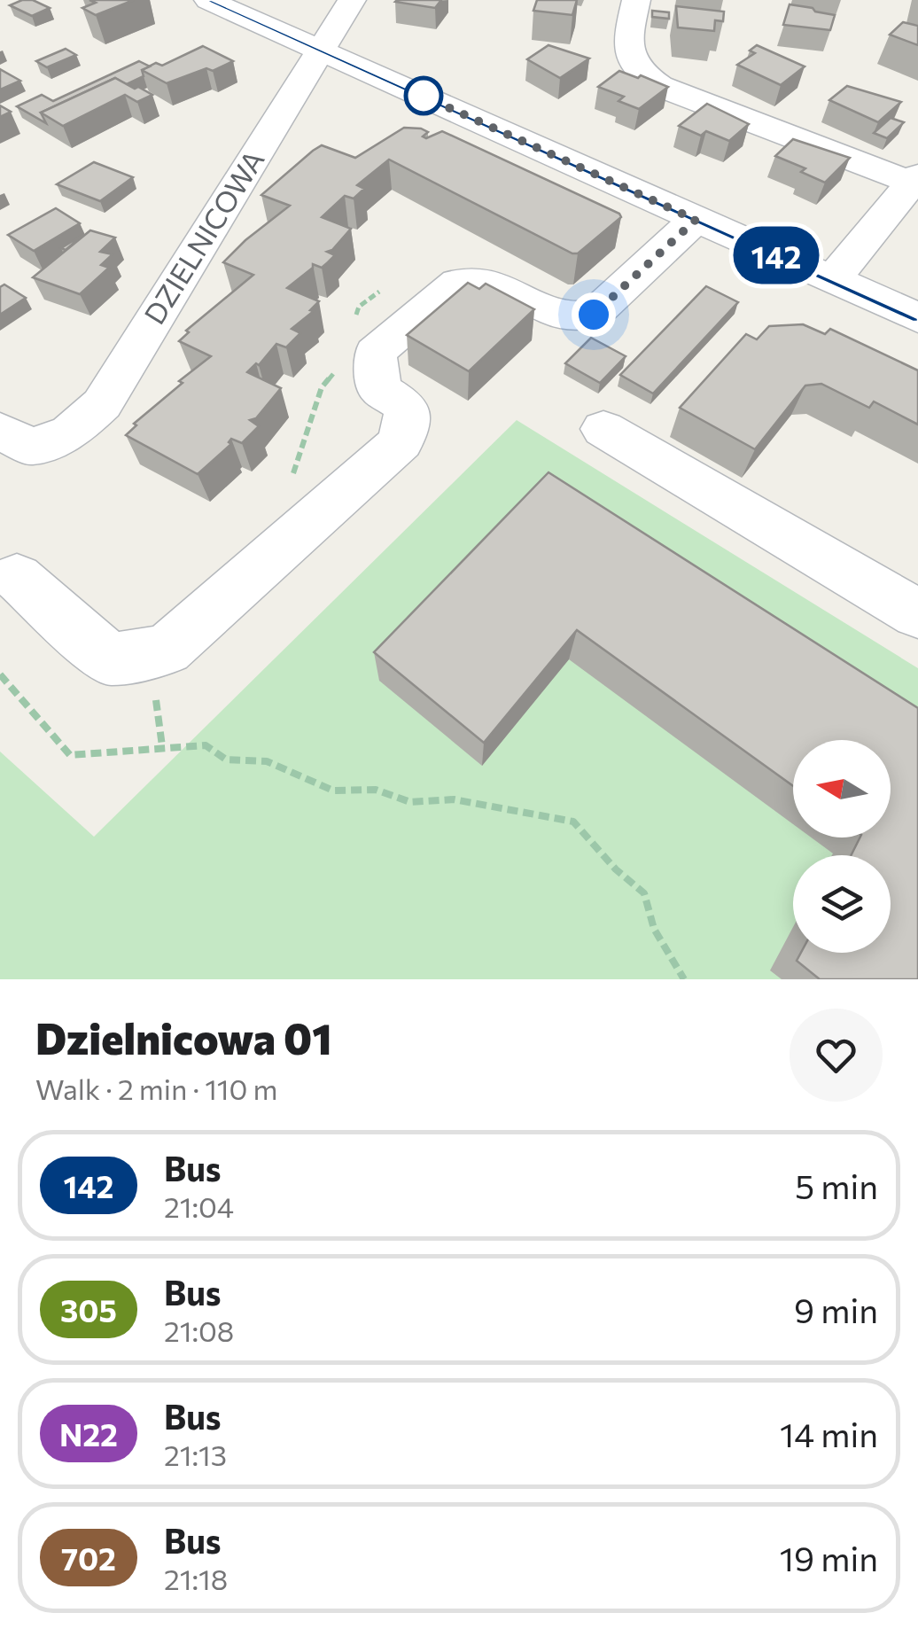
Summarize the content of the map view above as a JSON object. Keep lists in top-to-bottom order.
{
  "streets": {
    "street": ["DZIELNICOWA"]
  },
  "lines": ["bus line 142"],
  "north": "left",
  "page": {
    "on_map": "142",
    "heading": ["Dzielnicowa 01", "Walk · 2 min · 110 m"],
    "list": [
      {
        "mark": "142",
        "name": "Bus",
        "note": "21:04",
        "value": "5 min"
      },
      {
        "mark": "305",
        "name": "Bus",
        "note": "21:08",
        "value": "9 min"
      },
      {
        "mark": "N22",
        "name": "Bus",
        "note": "21:13",
        "value": "14 min"
      },
      {
        "mark": "702",
        "name": "Bus",
        "note": "21:18",
        "value": "19 min"
      }
    ]
  }
}
